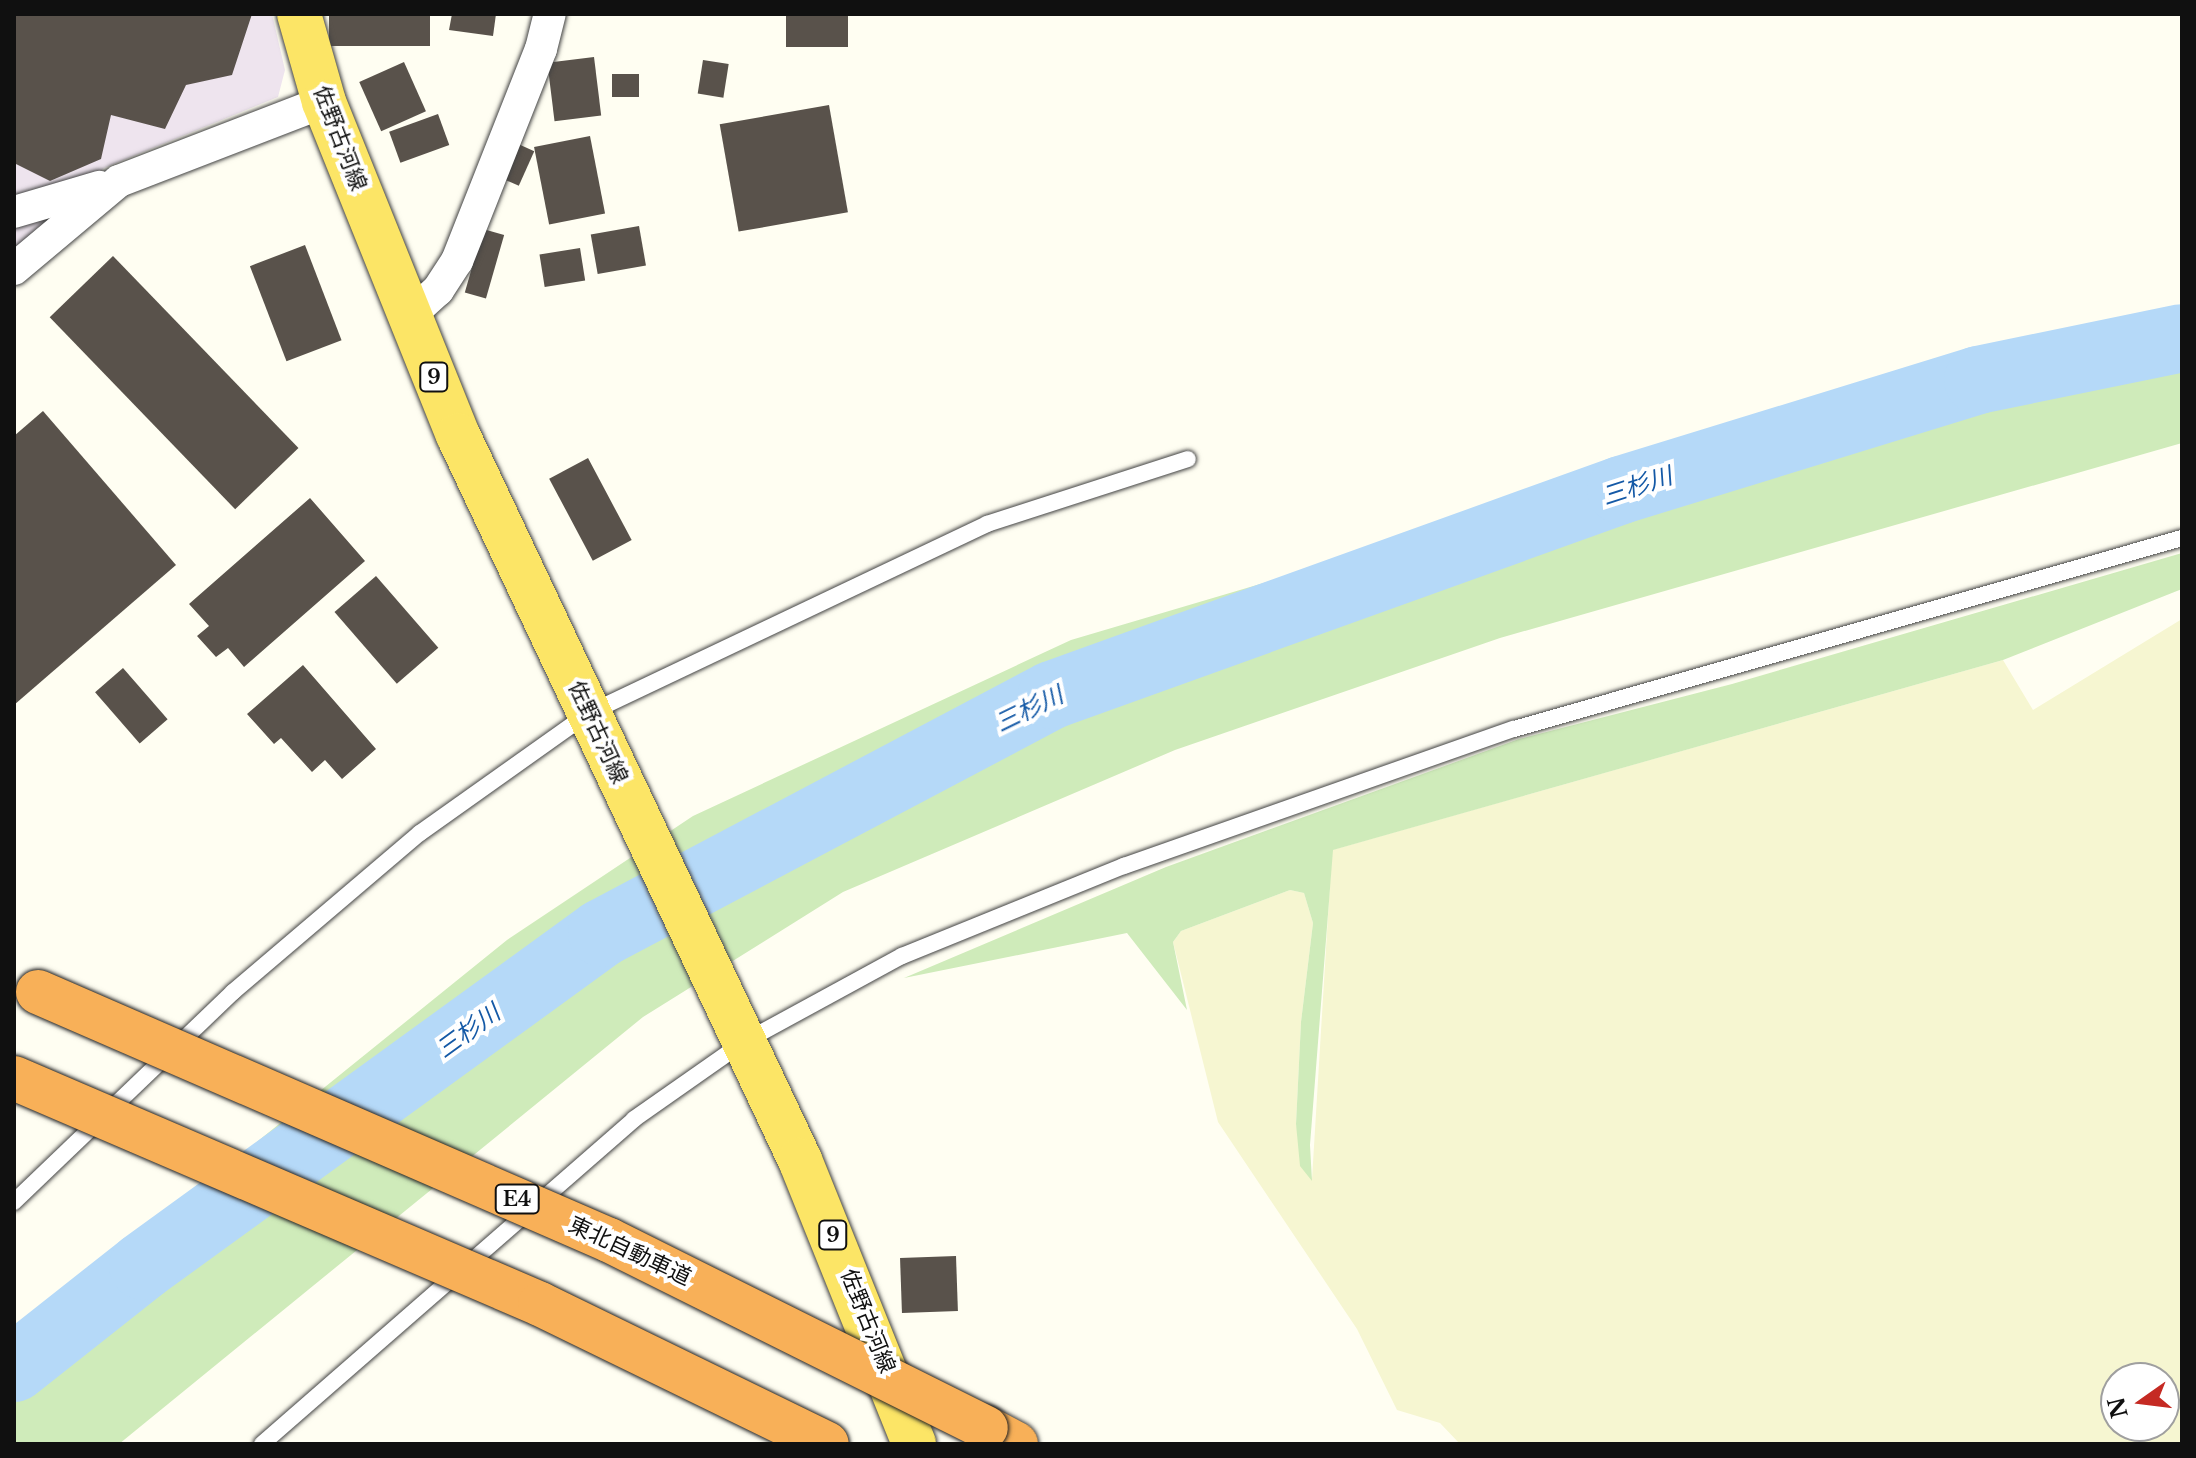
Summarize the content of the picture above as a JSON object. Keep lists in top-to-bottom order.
{
  "streets": {
    "highway": ["E4", "東北自動車道"],
    "main road": ["佐野古河線", "9"]
  },
  "water": ["三杉川"],
  "north": "left"
}
